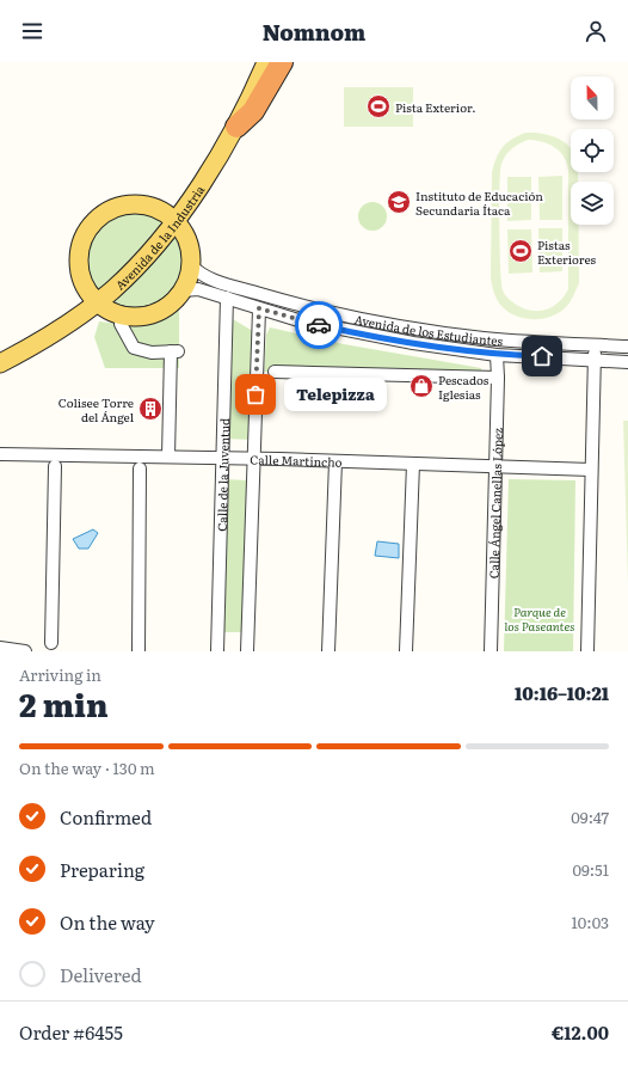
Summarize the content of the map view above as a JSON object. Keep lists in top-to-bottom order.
{
  "streets": {
    "main road": ["Avenida de la Industria"],
    "street": [
      "Avenida de los Estudiantes",
      "Calle Martincho",
      "Calle de la Juventud",
      "Calle Ángel Canellas López"
    ]
  },
  "crossings": [
    ["Avenida de los Estudiantes", "Calle de la Juventud"],
    ["Avenida de los Estudiantes", "Calle Ángel Canellas López"],
    ["Calle Martincho", "Calle de la Juventud"],
    ["Calle Martincho", "Calle Ángel Canellas López"]
  ],
  "parks": ["Parque de los Paseantes"],
  "places": {
    "sports": ["Pista Exterior.", "Pistas Exteriores"],
    "school or university": ["Instituto de Educación Secundaria Ítaca"],
    "shop": ["Pescados Iglesias"],
    "other": ["Telepizza"],
    "building": ["Colisee Torre del Ángel"]
  },
  "north": "top",
  "page": {
    "header": "Nomnom",
    "bubble": "Telepizza",
    "heading": ["2 min", "Arriving in", "10:16–10:21"],
    "panel": ["Order #6455", "€12.00"],
    "bar": "On the way · 130 m",
    "list": [
      ["Confirmed", "09:47"],
      ["Preparing", "09:51"],
      ["On the way", "10:03"],
      "Delivered"
    ]
  }
}
